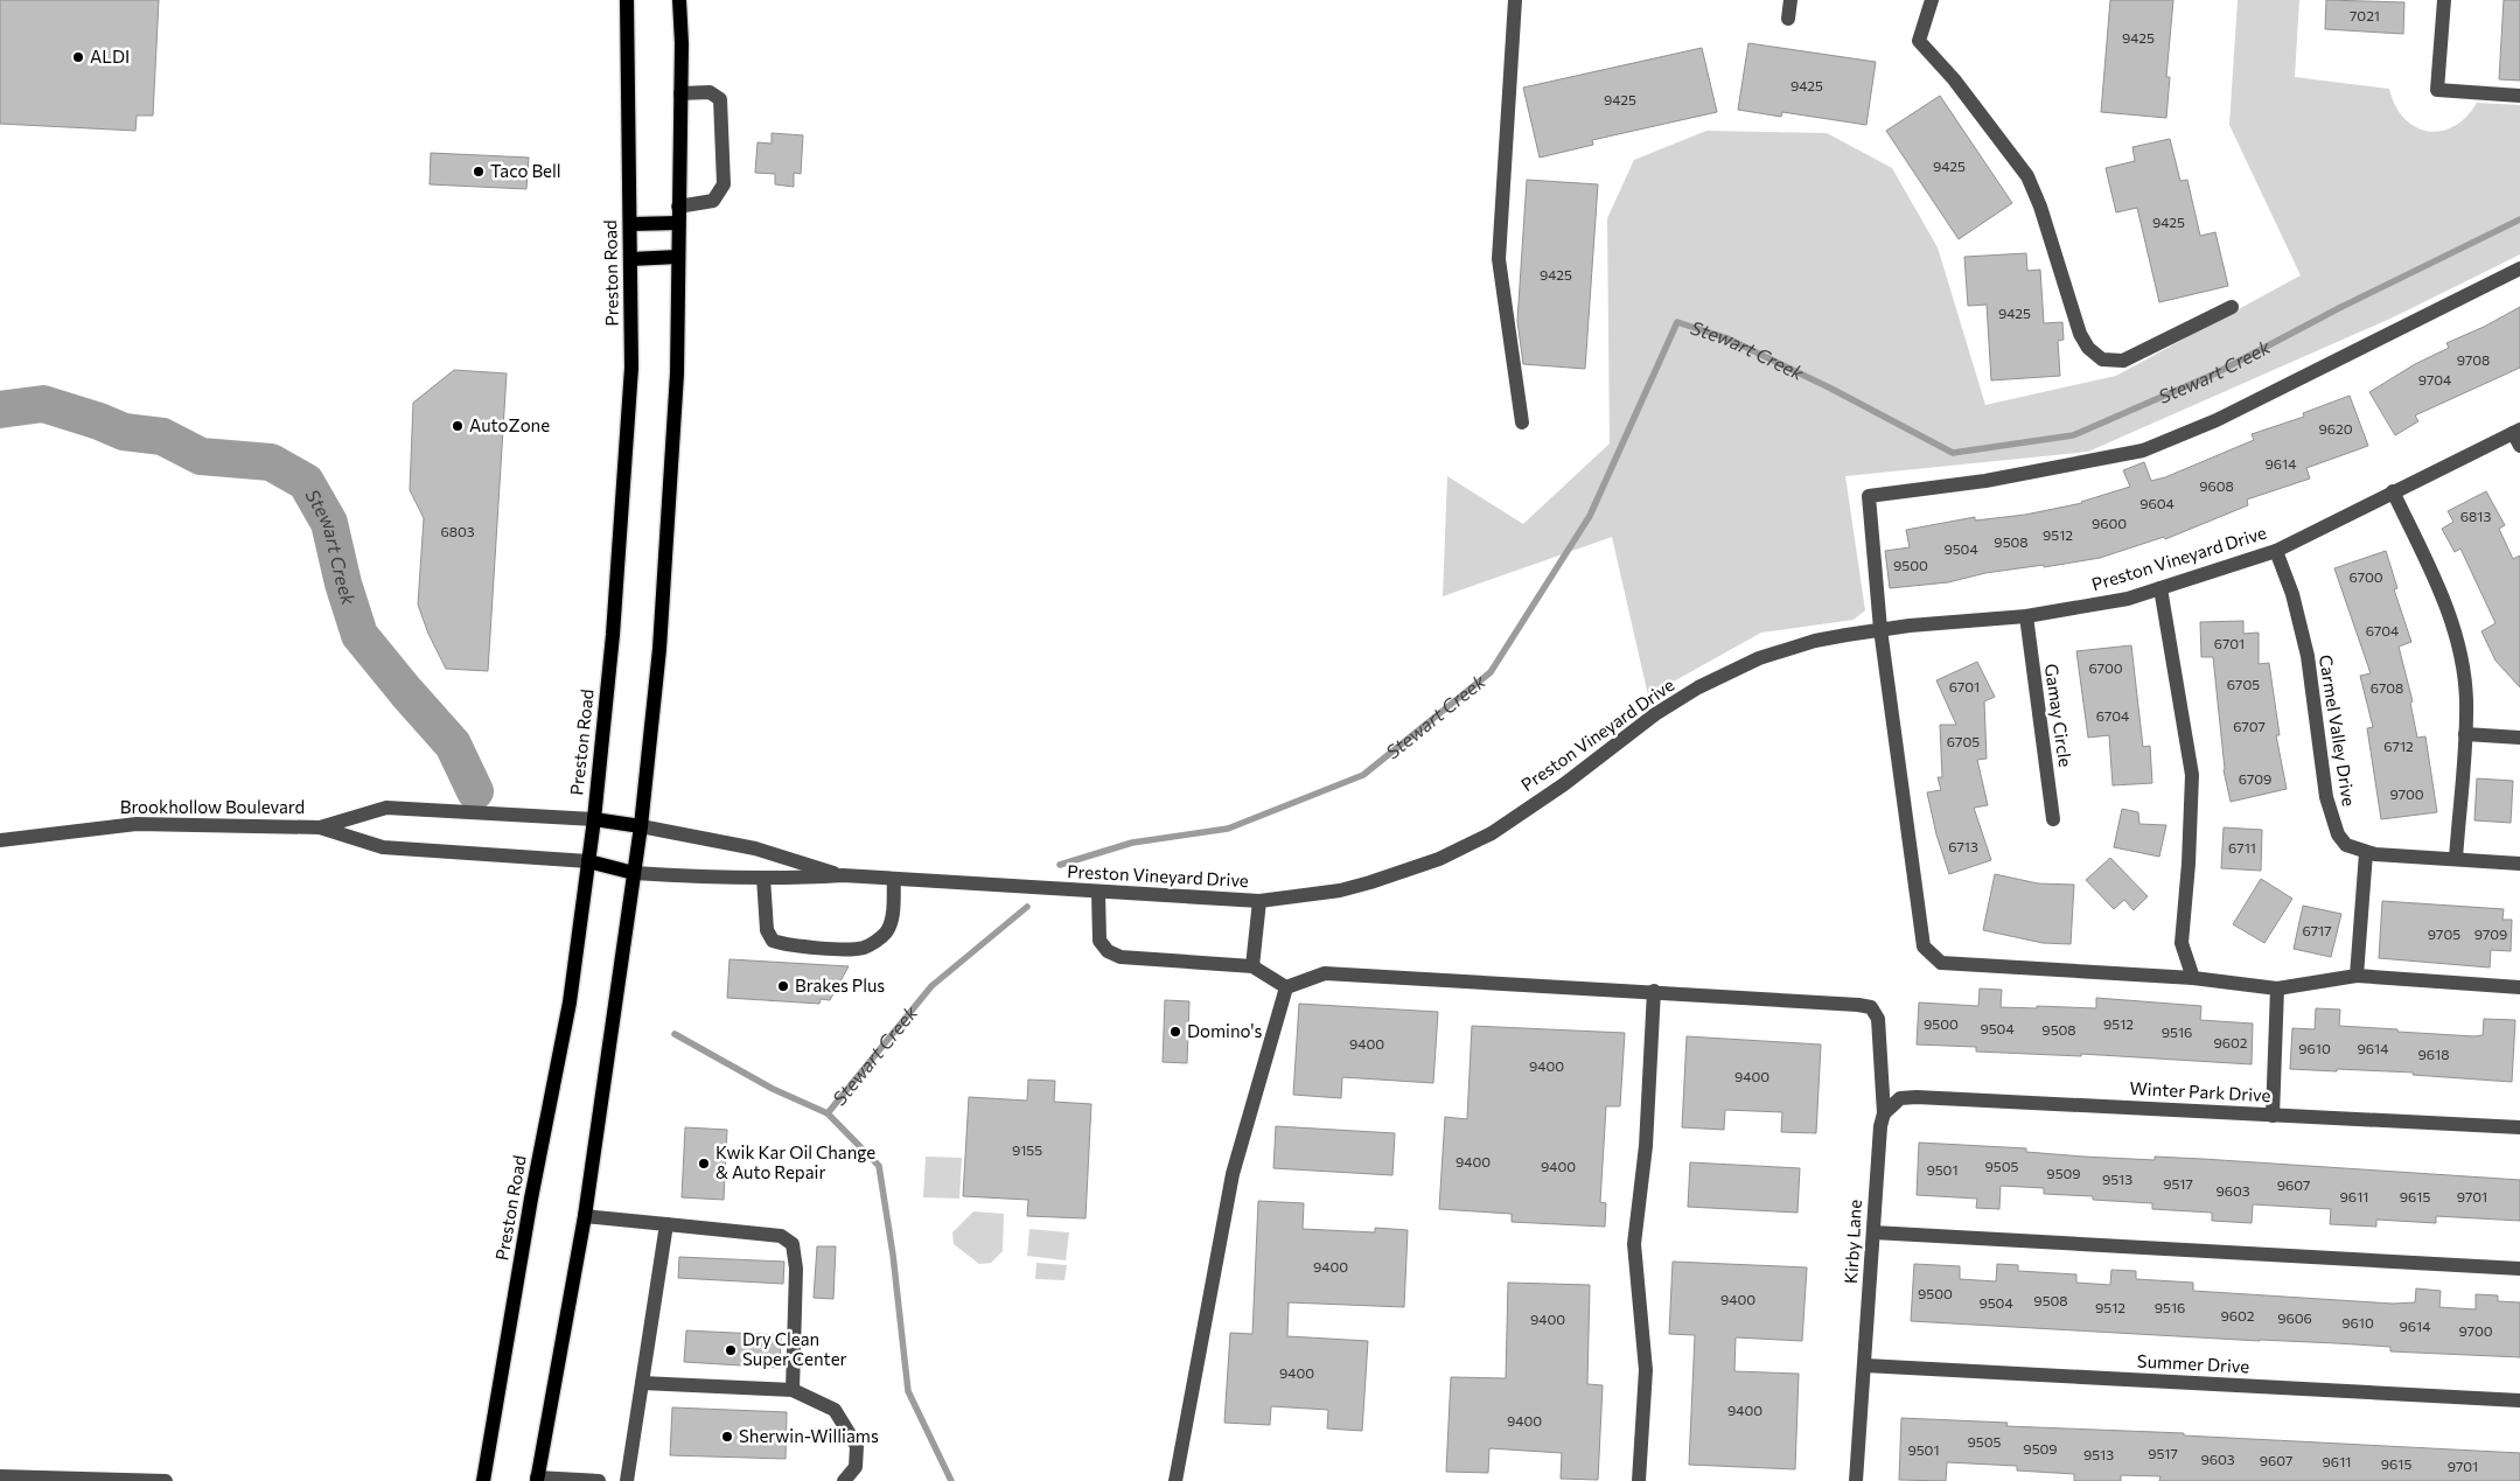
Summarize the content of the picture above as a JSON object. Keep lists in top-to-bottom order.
{
  "streets": {
    "main road": ["Preston Road"],
    "street": [
      "Preston Vineyard Drive",
      "Gamay Circle",
      "Carmel Valley Drive",
      "Brookhollow Boulevard",
      "Winter Park Drive",
      "Kirby Lane",
      "Summer Drive"
    ]
  },
  "crossings": [
    ["Preston Road", "Brookhollow Boulevard"],
    ["Preston Vineyard Drive", "Gamay Circle"],
    ["Preston Vineyard Drive", "Carmel Valley Drive"],
    ["Winter Park Drive", "Kirby Lane"],
    ["Kirby Lane", "Summer Drive"]
  ],
  "water": ["Stewart Creek"],
  "places": [
    "ALDI",
    "Taco Bell",
    "AutoZone",
    "Brakes Plus",
    "Domino's",
    "Kwik Kar Oil Change & Auto Repair",
    "Dry Clean Super Center",
    "Sherwin-Williams"
  ],
  "house_numbers": [
    "7021",
    "9425",
    "9425",
    "9425",
    "9425",
    "9425",
    "9425",
    "9425",
    "9708",
    "9704",
    "9620",
    "9614",
    "9608",
    "9604",
    "6813",
    "9600",
    "6803",
    "9512",
    "9508",
    "9504",
    "9500",
    "6700",
    "6704",
    "6701",
    "6700",
    "6705",
    "6701",
    "6708",
    "6704",
    "6707",
    "6705",
    "6712",
    "6709",
    "9700",
    "6713",
    "6711",
    "6717",
    "9705",
    "9709",
    "9500",
    "9512",
    "9504",
    "9508",
    "9516",
    "9602",
    "9400",
    "9610",
    "9614",
    "9618",
    "9400",
    "9400",
    "9155",
    "9400",
    "9400",
    "9505",
    "9501",
    "9509",
    "9513",
    "9517",
    "9607",
    "9603",
    "9611",
    "9615",
    "9701",
    "9400",
    "9500",
    "9400",
    "9508",
    "9504",
    "9512",
    "9516",
    "9602",
    "9606",
    "9400",
    "9610",
    "9614",
    "9700",
    "9400",
    "9400",
    "9400",
    "9505",
    "9509",
    "9501",
    "9517",
    "9513",
    "9603",
    "9607",
    "9611",
    "9615",
    "9701"
  ]
}
